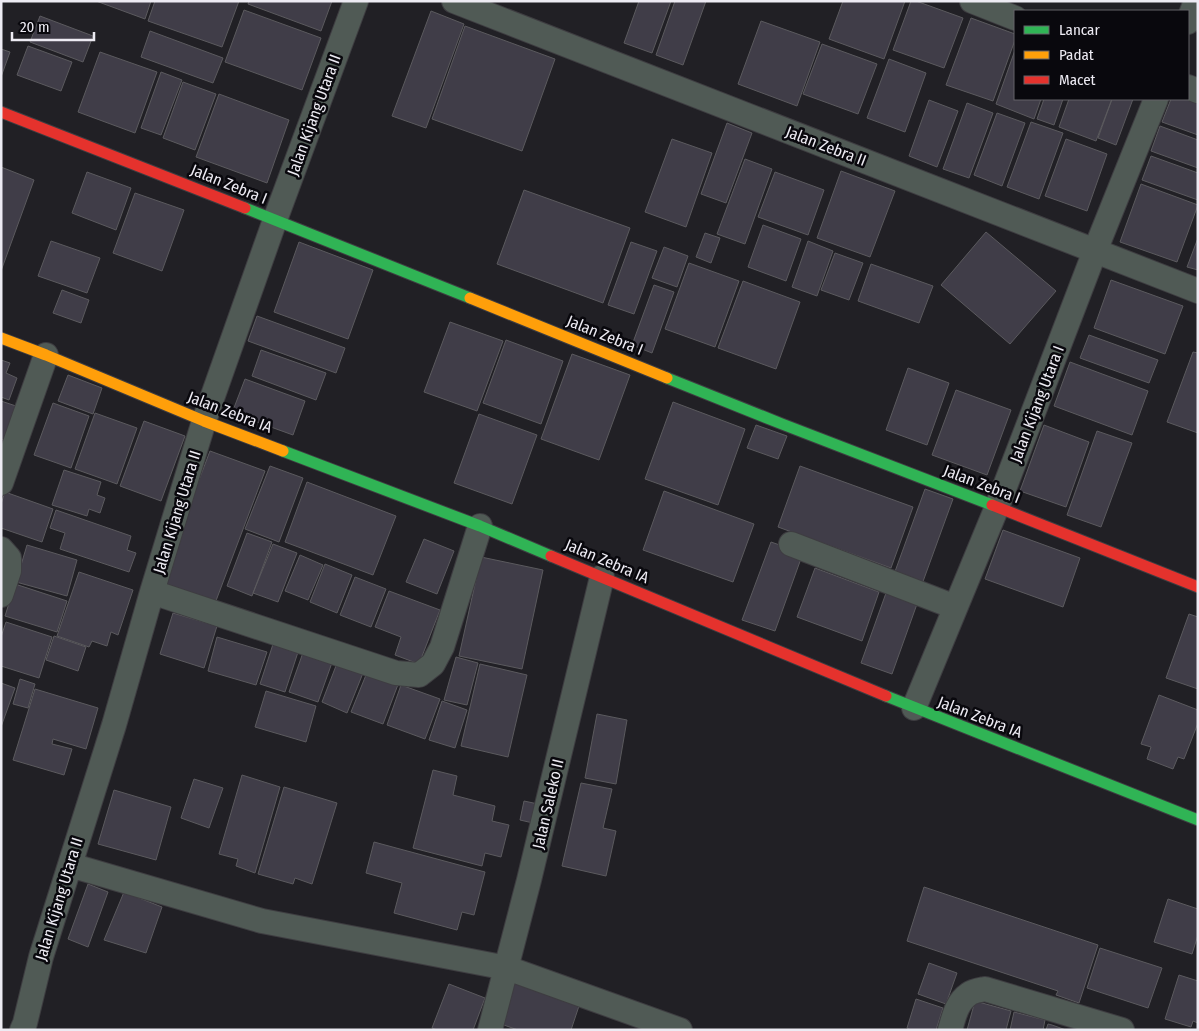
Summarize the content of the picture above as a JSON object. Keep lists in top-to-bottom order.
{
  "streets": {
    "street": [
      "Jalan Kijang Utara II",
      "Jalan Zebra II",
      "Jalan Zebra I",
      "Jalan Kijang Utara I",
      "Jalan Zebra IA",
      "Jalan Saleko II"
    ]
  },
  "crossings": [
    ["Jalan Kijang Utara II", "Jalan Zebra I"],
    ["Jalan Kijang Utara II", "Jalan Zebra IA"],
    ["Jalan Zebra II", "Jalan Kijang Utara I"],
    ["Jalan Zebra I", "Jalan Kijang Utara I"],
    ["Jalan Kijang Utara I", "Jalan Zebra IA"],
    ["Jalan Zebra IA", "Jalan Saleko II"]
  ],
  "legend": ["Lancar", "Padat", "Macet"],
  "scale_bar": "20 m"
}
